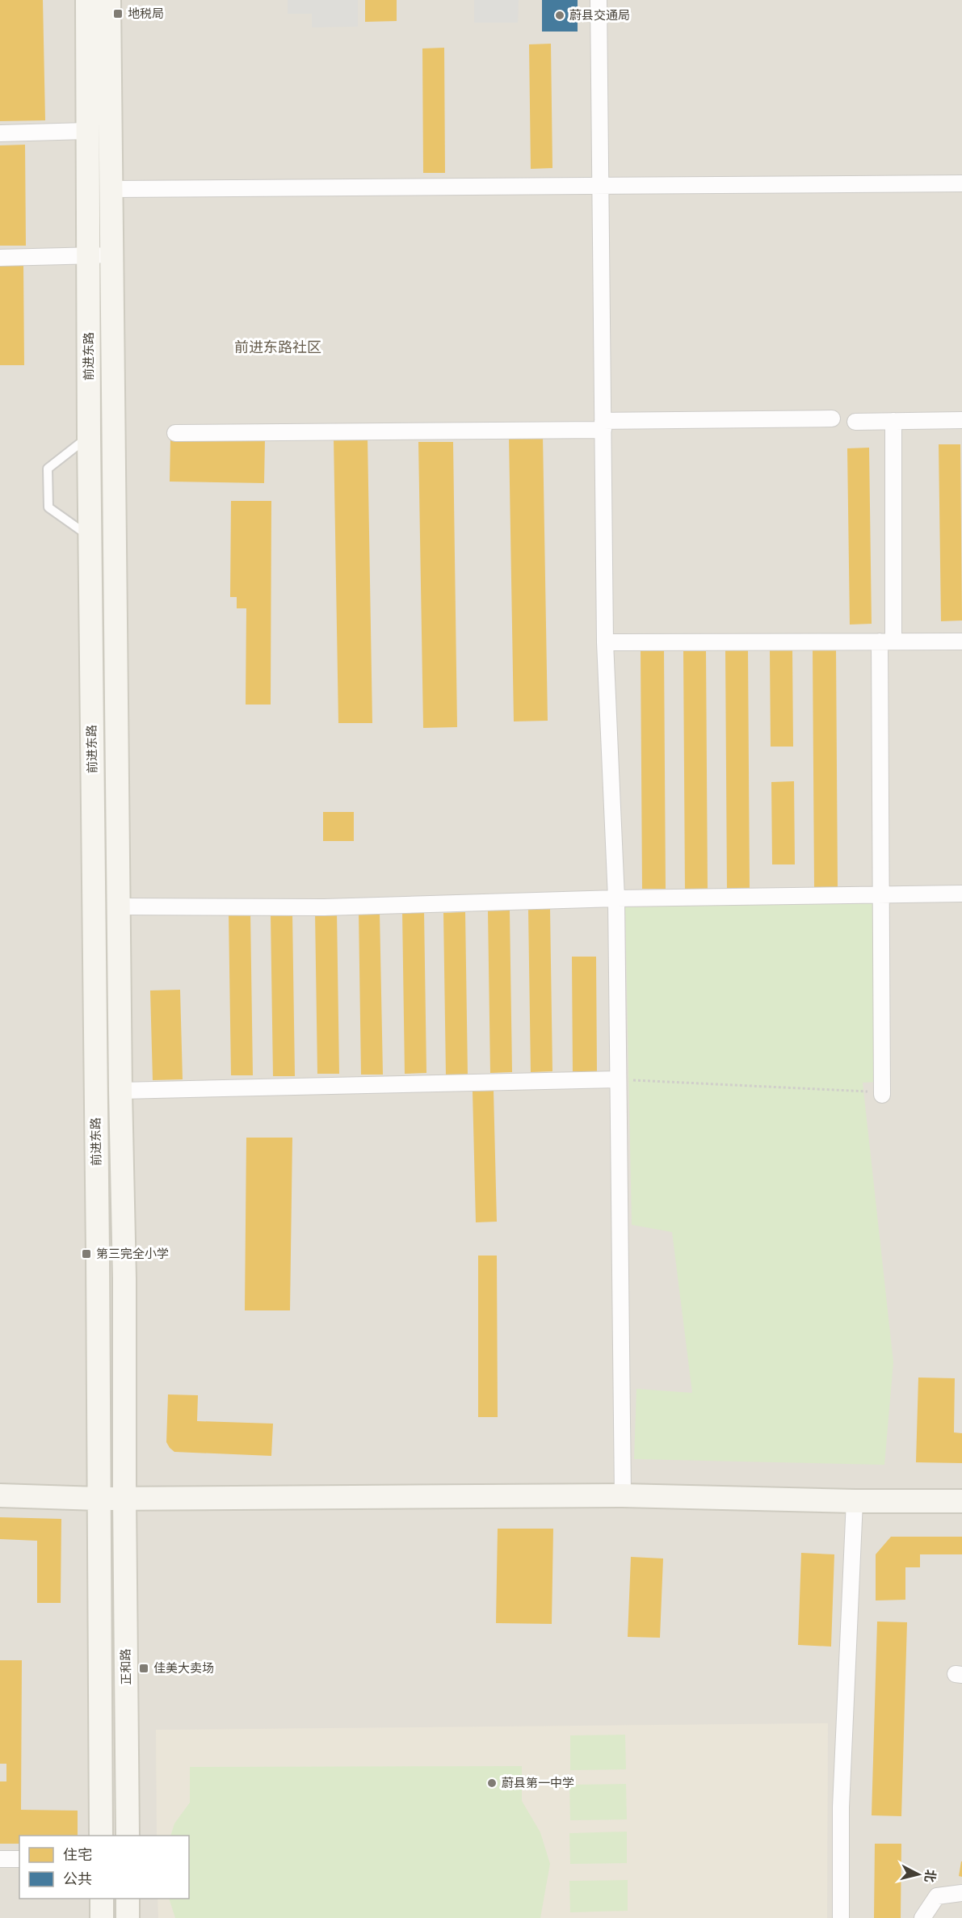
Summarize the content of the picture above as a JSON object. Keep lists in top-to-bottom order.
{
  "streets": {
    "main road": ["前进东路", "正和路"]
  },
  "crossings": [
    ["前进东路", "正和路"]
  ],
  "districts": ["前进东路社区"],
  "places": {
    "transit": ["地税局", "第三完全小学", "佳美大卖场"],
    "other": ["蔚县交通局", "蔚县第一中学"]
  },
  "legend": ["住宅", "公共"],
  "north": "right"
}
